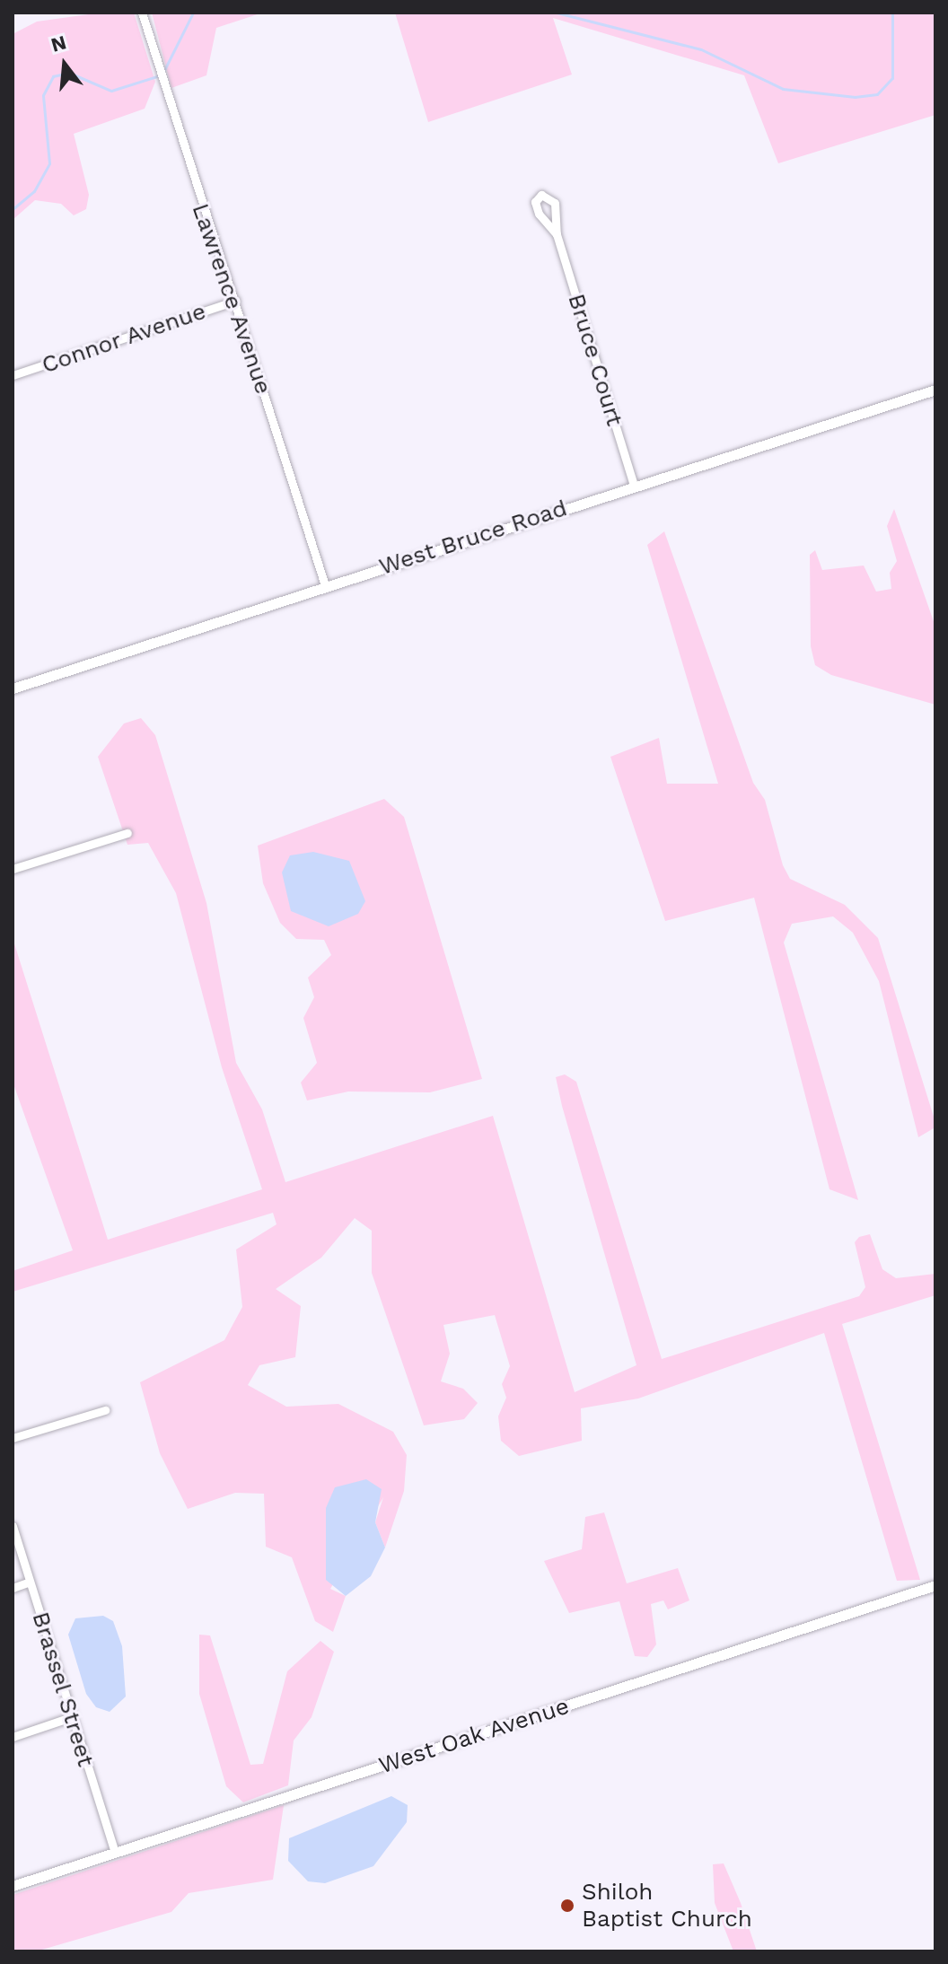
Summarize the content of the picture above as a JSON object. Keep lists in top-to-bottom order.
{
  "streets": {
    "street": [
      "Lawrence Avenue",
      "Connor Avenue",
      "Bruce Court",
      "West Bruce Road",
      "Brassel Street",
      "West Oak Avenue"
    ]
  },
  "crossings": [
    ["Lawrence Avenue", "Connor Avenue"],
    ["Lawrence Avenue", "West Bruce Road"],
    ["Bruce Court", "West Bruce Road"],
    ["Brassel Street", "West Oak Avenue"]
  ],
  "places": ["Shiloh Baptist Church"],
  "north": "top"
}
